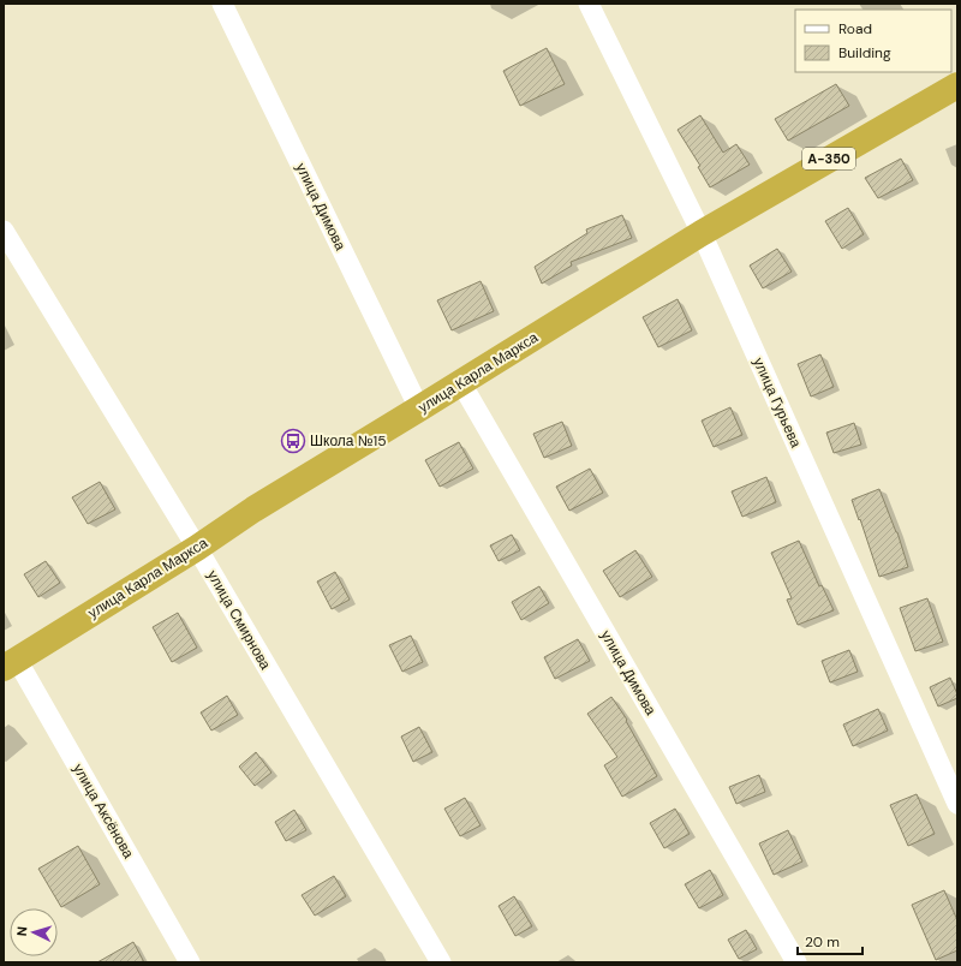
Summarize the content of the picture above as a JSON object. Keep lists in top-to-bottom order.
{
  "streets": {
    "highway": ["А-350", "улица Карла Маркса"],
    "street": [
      "улица Димова",
      "улица Гурьева",
      "улица Смирнова",
      "улица Аксёнова"
    ]
  },
  "crossings": [
    ["улица Димова", "улица Карла Маркса"],
    ["улица Карла Маркса", "улица Гурьева"],
    ["улица Карла Маркса", "улица Смирнова"],
    ["улица Карла Маркса", "улица Аксёнова"]
  ],
  "places": {
    "bus stop": ["Школа №15"]
  },
  "legend": ["Road", "Building"],
  "scale_bar": "20 m",
  "north": "left"
}
